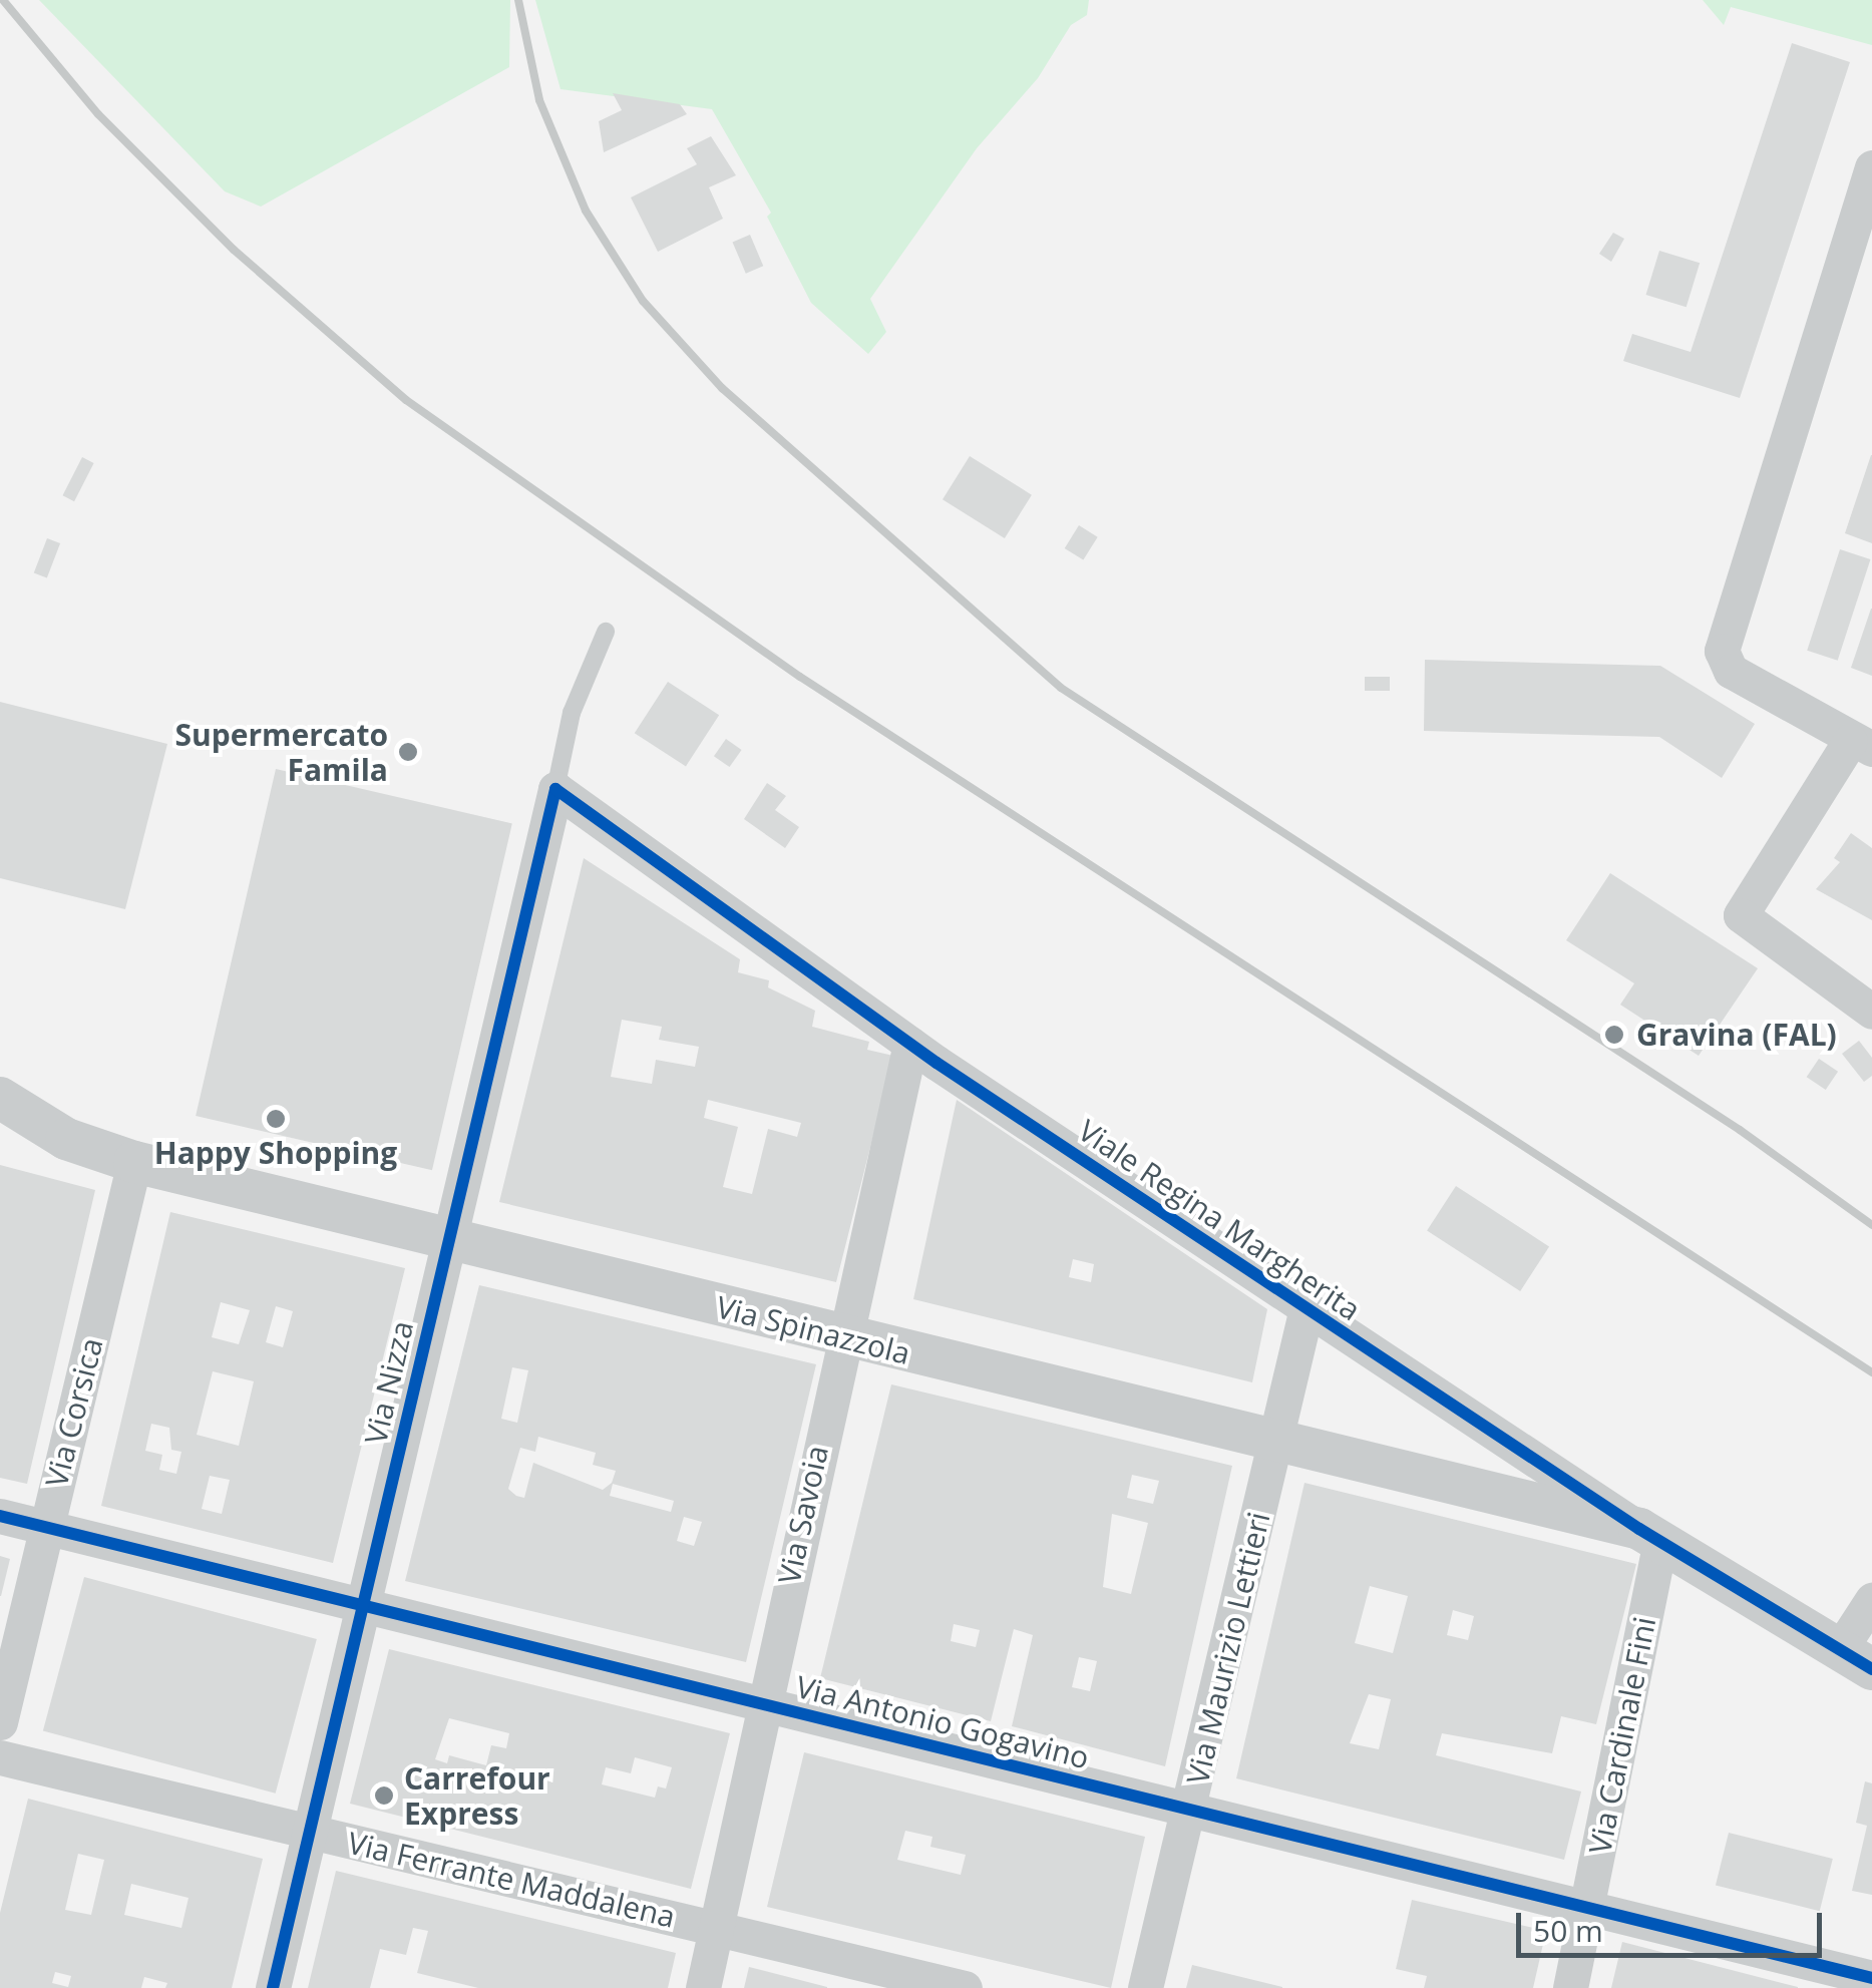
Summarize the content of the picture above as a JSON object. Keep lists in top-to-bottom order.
{
  "streets": {
    "street": [
      "Viale Regina Margherita",
      "Via Spinazzola",
      "Via Nizza",
      "Via Corsica",
      "Via Savoia",
      "Via Maurizio Lettieri",
      "Via Antonio Gogavino",
      "Via Cardinale Fini",
      "Via Ferrante Maddalena"
    ]
  },
  "crossings": [
    ["Viale Regina Margherita", "Via Spinazzola"],
    ["Viale Regina Margherita", "Via Nizza"],
    ["Viale Regina Margherita", "Via Savoia"],
    ["Viale Regina Margherita", "Via Maurizio Lettieri"],
    ["Viale Regina Margherita", "Via Cardinale Fini"],
    ["Via Spinazzola", "Via Nizza"],
    ["Via Spinazzola", "Via Corsica"],
    ["Via Spinazzola", "Via Savoia"],
    ["Via Spinazzola", "Via Maurizio Lettieri"],
    ["Via Spinazzola", "Via Cardinale Fini"],
    ["Via Nizza", "Via Antonio Gogavino"],
    ["Via Nizza", "Via Ferrante Maddalena"],
    ["Via Corsica", "Via Antonio Gogavino"],
    ["Via Savoia", "Via Antonio Gogavino"],
    ["Via Savoia", "Via Ferrante Maddalena"],
    ["Via Maurizio Lettieri", "Via Antonio Gogavino"],
    ["Via Antonio Gogavino", "Via Cardinale Fini"]
  ],
  "places": [
    "Supermercato Famila",
    "Gravina (FAL)",
    "Happy Shopping",
    "Carrefour Express"
  ],
  "scale_bar": "50 m"
}
